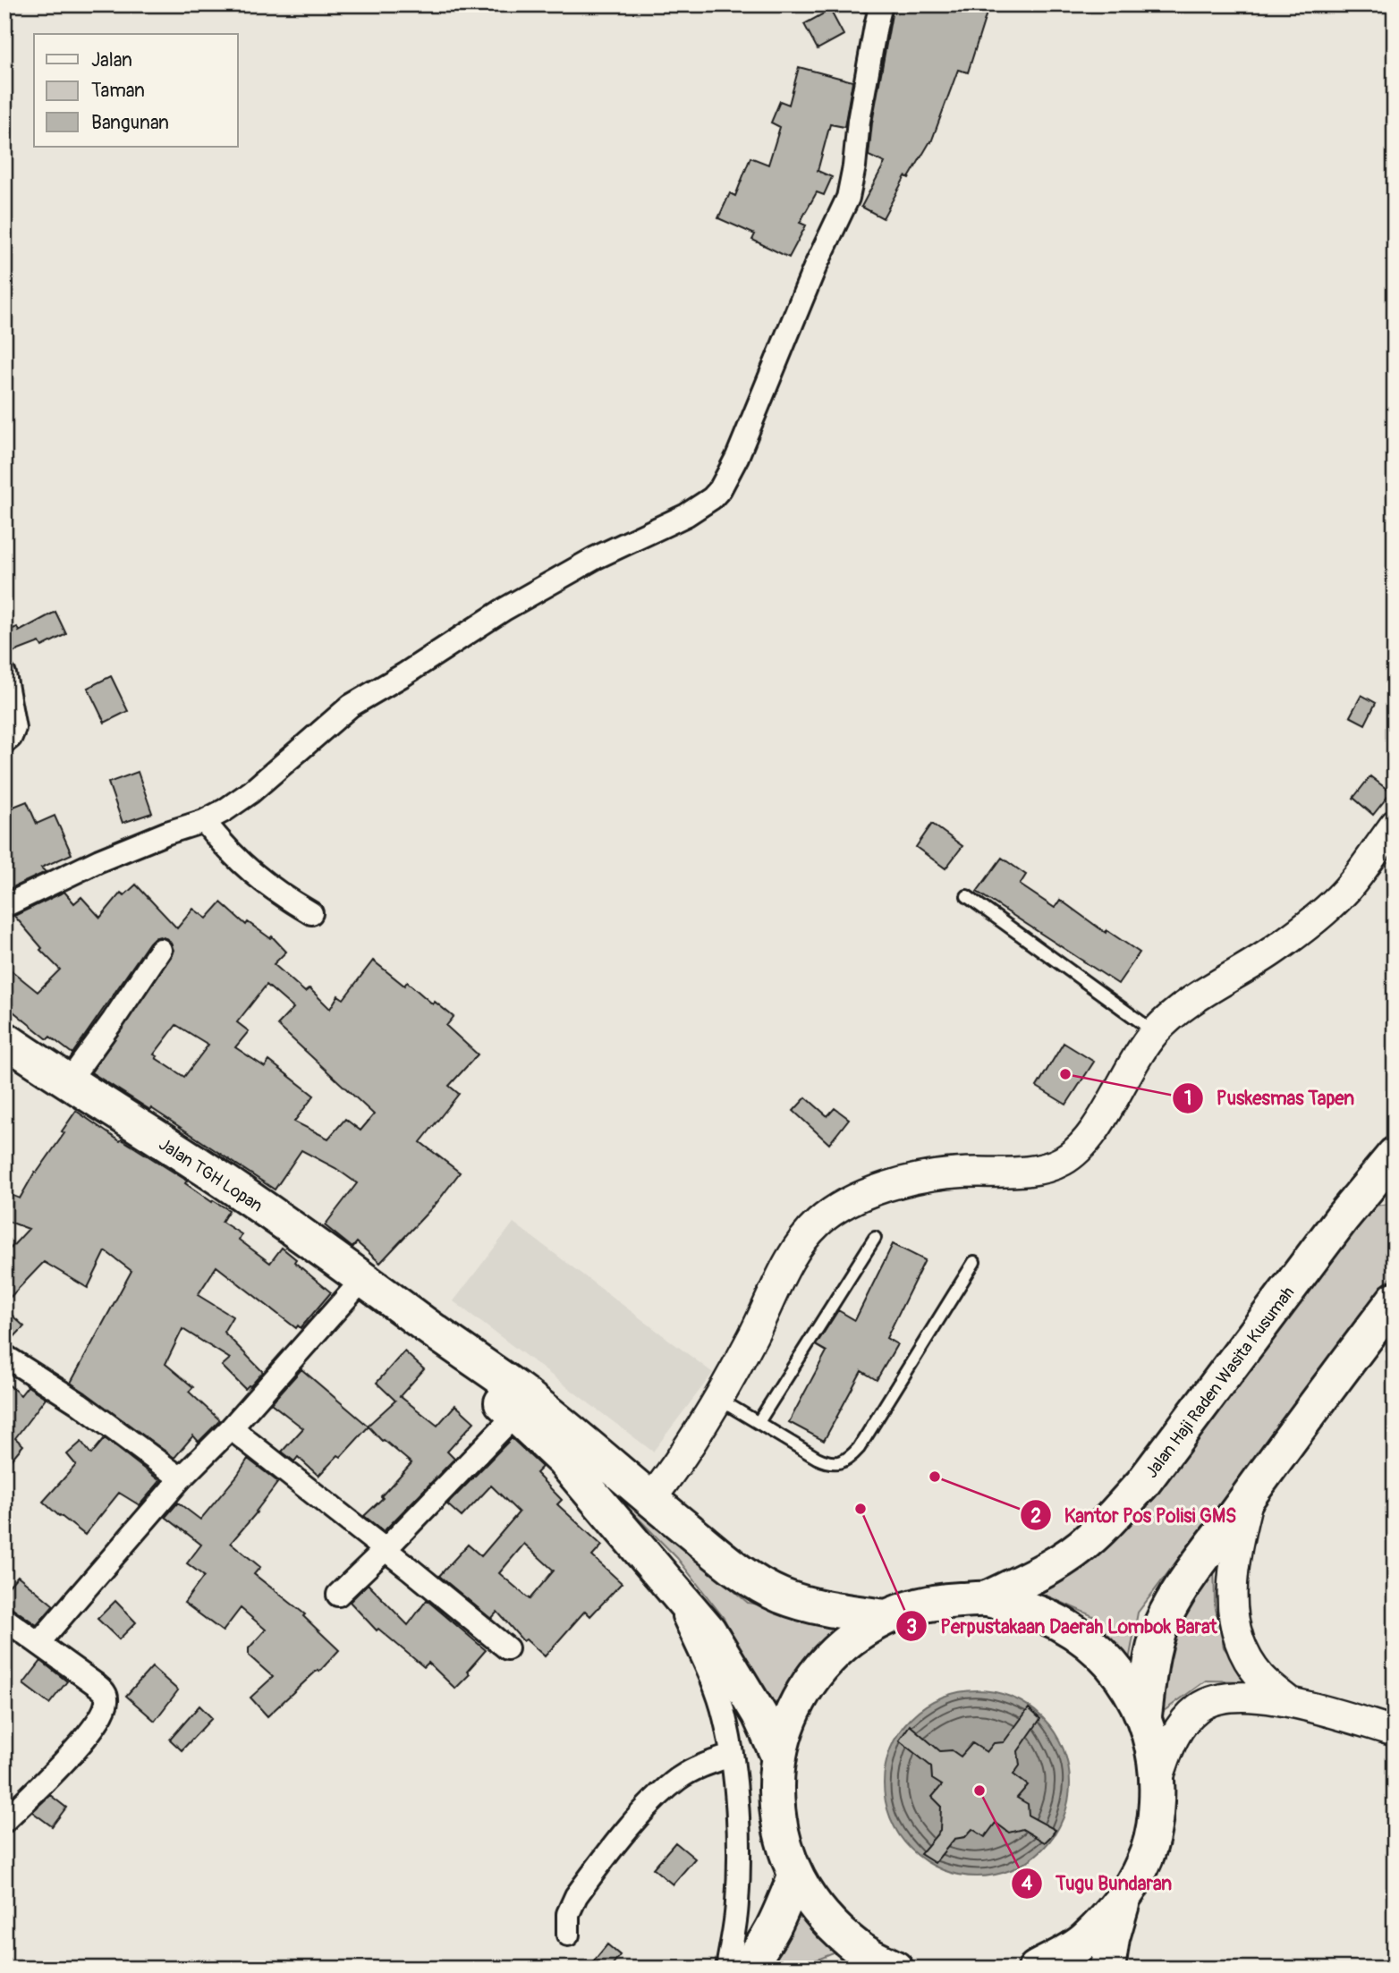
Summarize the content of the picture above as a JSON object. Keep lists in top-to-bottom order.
{
  "streets": {
    "highway": ["Jalan TGH Lopan", "Jalan Haji Raden Wasita Kusumah"]
  },
  "places": [
    "Puskesmas Tapen",
    "Kantor Pos Polisi GMS",
    "Perpustakaan Daerah Lombok Barat",
    "Tugu Bundaran"
  ],
  "legend": ["Jalan", "Taman", "Bangunan"]
}
